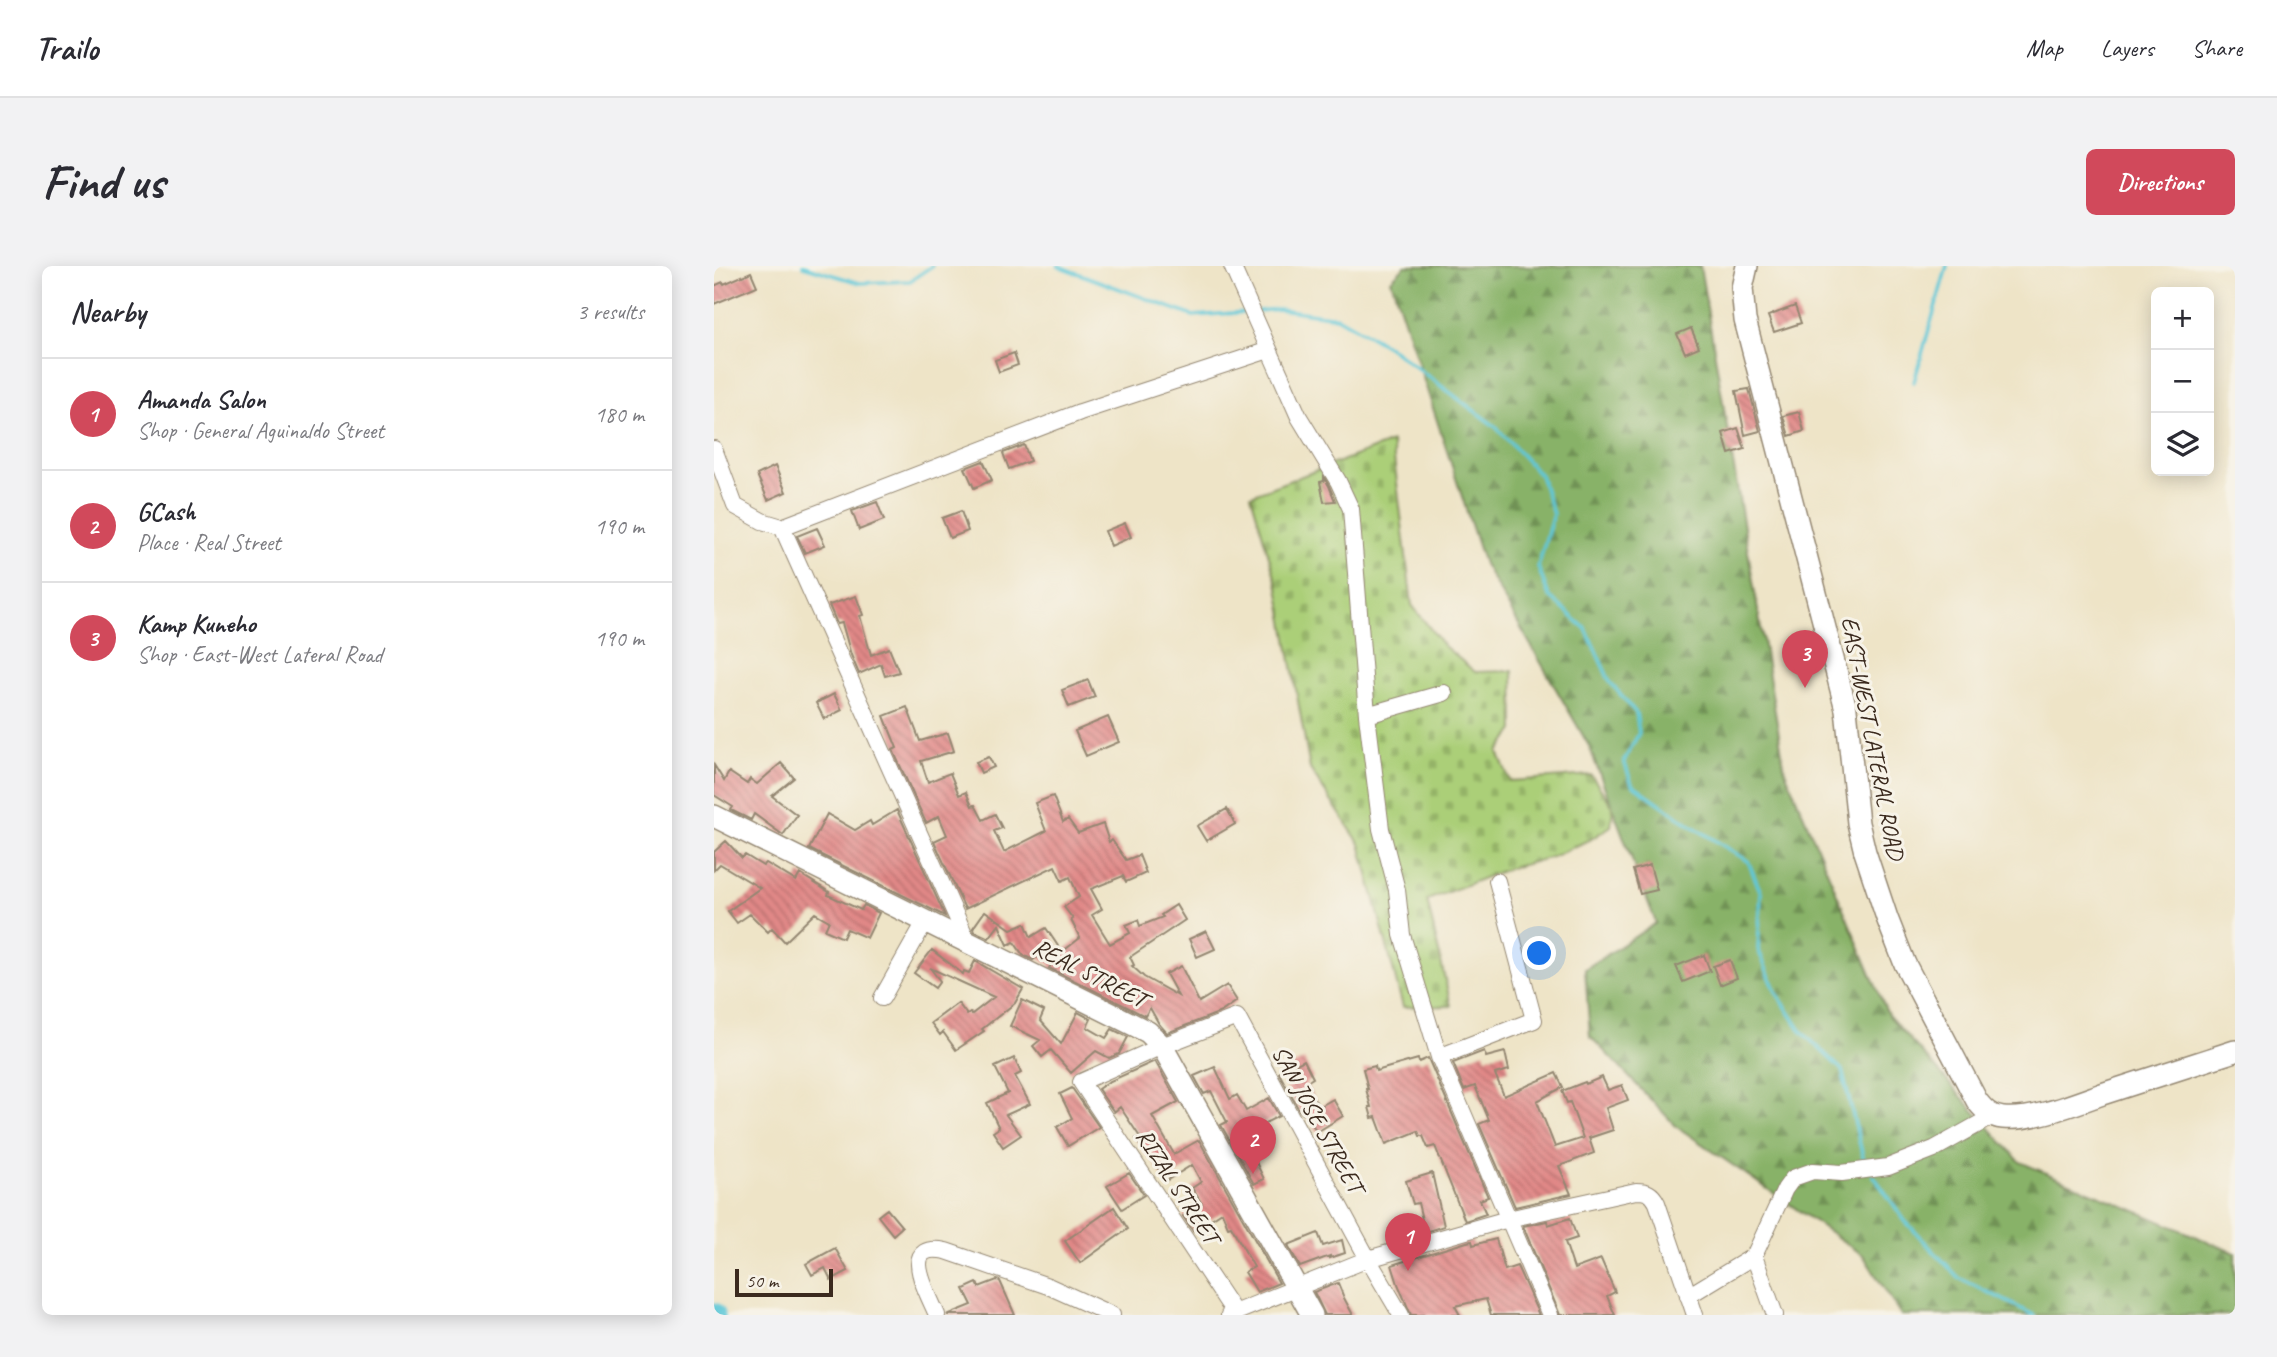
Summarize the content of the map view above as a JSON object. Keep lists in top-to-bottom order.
{
  "streets": {
    "main road": ["EAST-WEST LATERAL ROAD", "REAL STREET"],
    "street": ["SAN JOSE STREET", "RIZAL STREET"]
  },
  "crossings": [
    ["REAL STREET", "SAN JOSE STREET"],
    ["REAL STREET", "RIZAL STREET"],
    ["SAN JOSE STREET", "RIZAL STREET"]
  ],
  "scale_bar": "50 m",
  "page": {
    "header": "Trailo",
    "nav": ["Map", "Layers", "Share"],
    "buttons": "Directions",
    "title": "Find us",
    "heading": ["Nearby", "3 results"],
    "map_buttons": ["+", "−"],
    "list": [
      {
        "mark": "1",
        "name": "Amanda Salon",
        "note": "Shop · General Aguinaldo Street",
        "value": "180 m"
      },
      {
        "mark": "2",
        "name": "GCash",
        "note": "Place · Real Street",
        "value": "190 m"
      },
      {
        "mark": "3",
        "name": "Kamp Kuneho",
        "note": "Shop · East-West Lateral Road",
        "value": "190 m"
      }
    ],
    "pins": ["3", "2", "1"],
    "scale": "50 m"
  }
}
